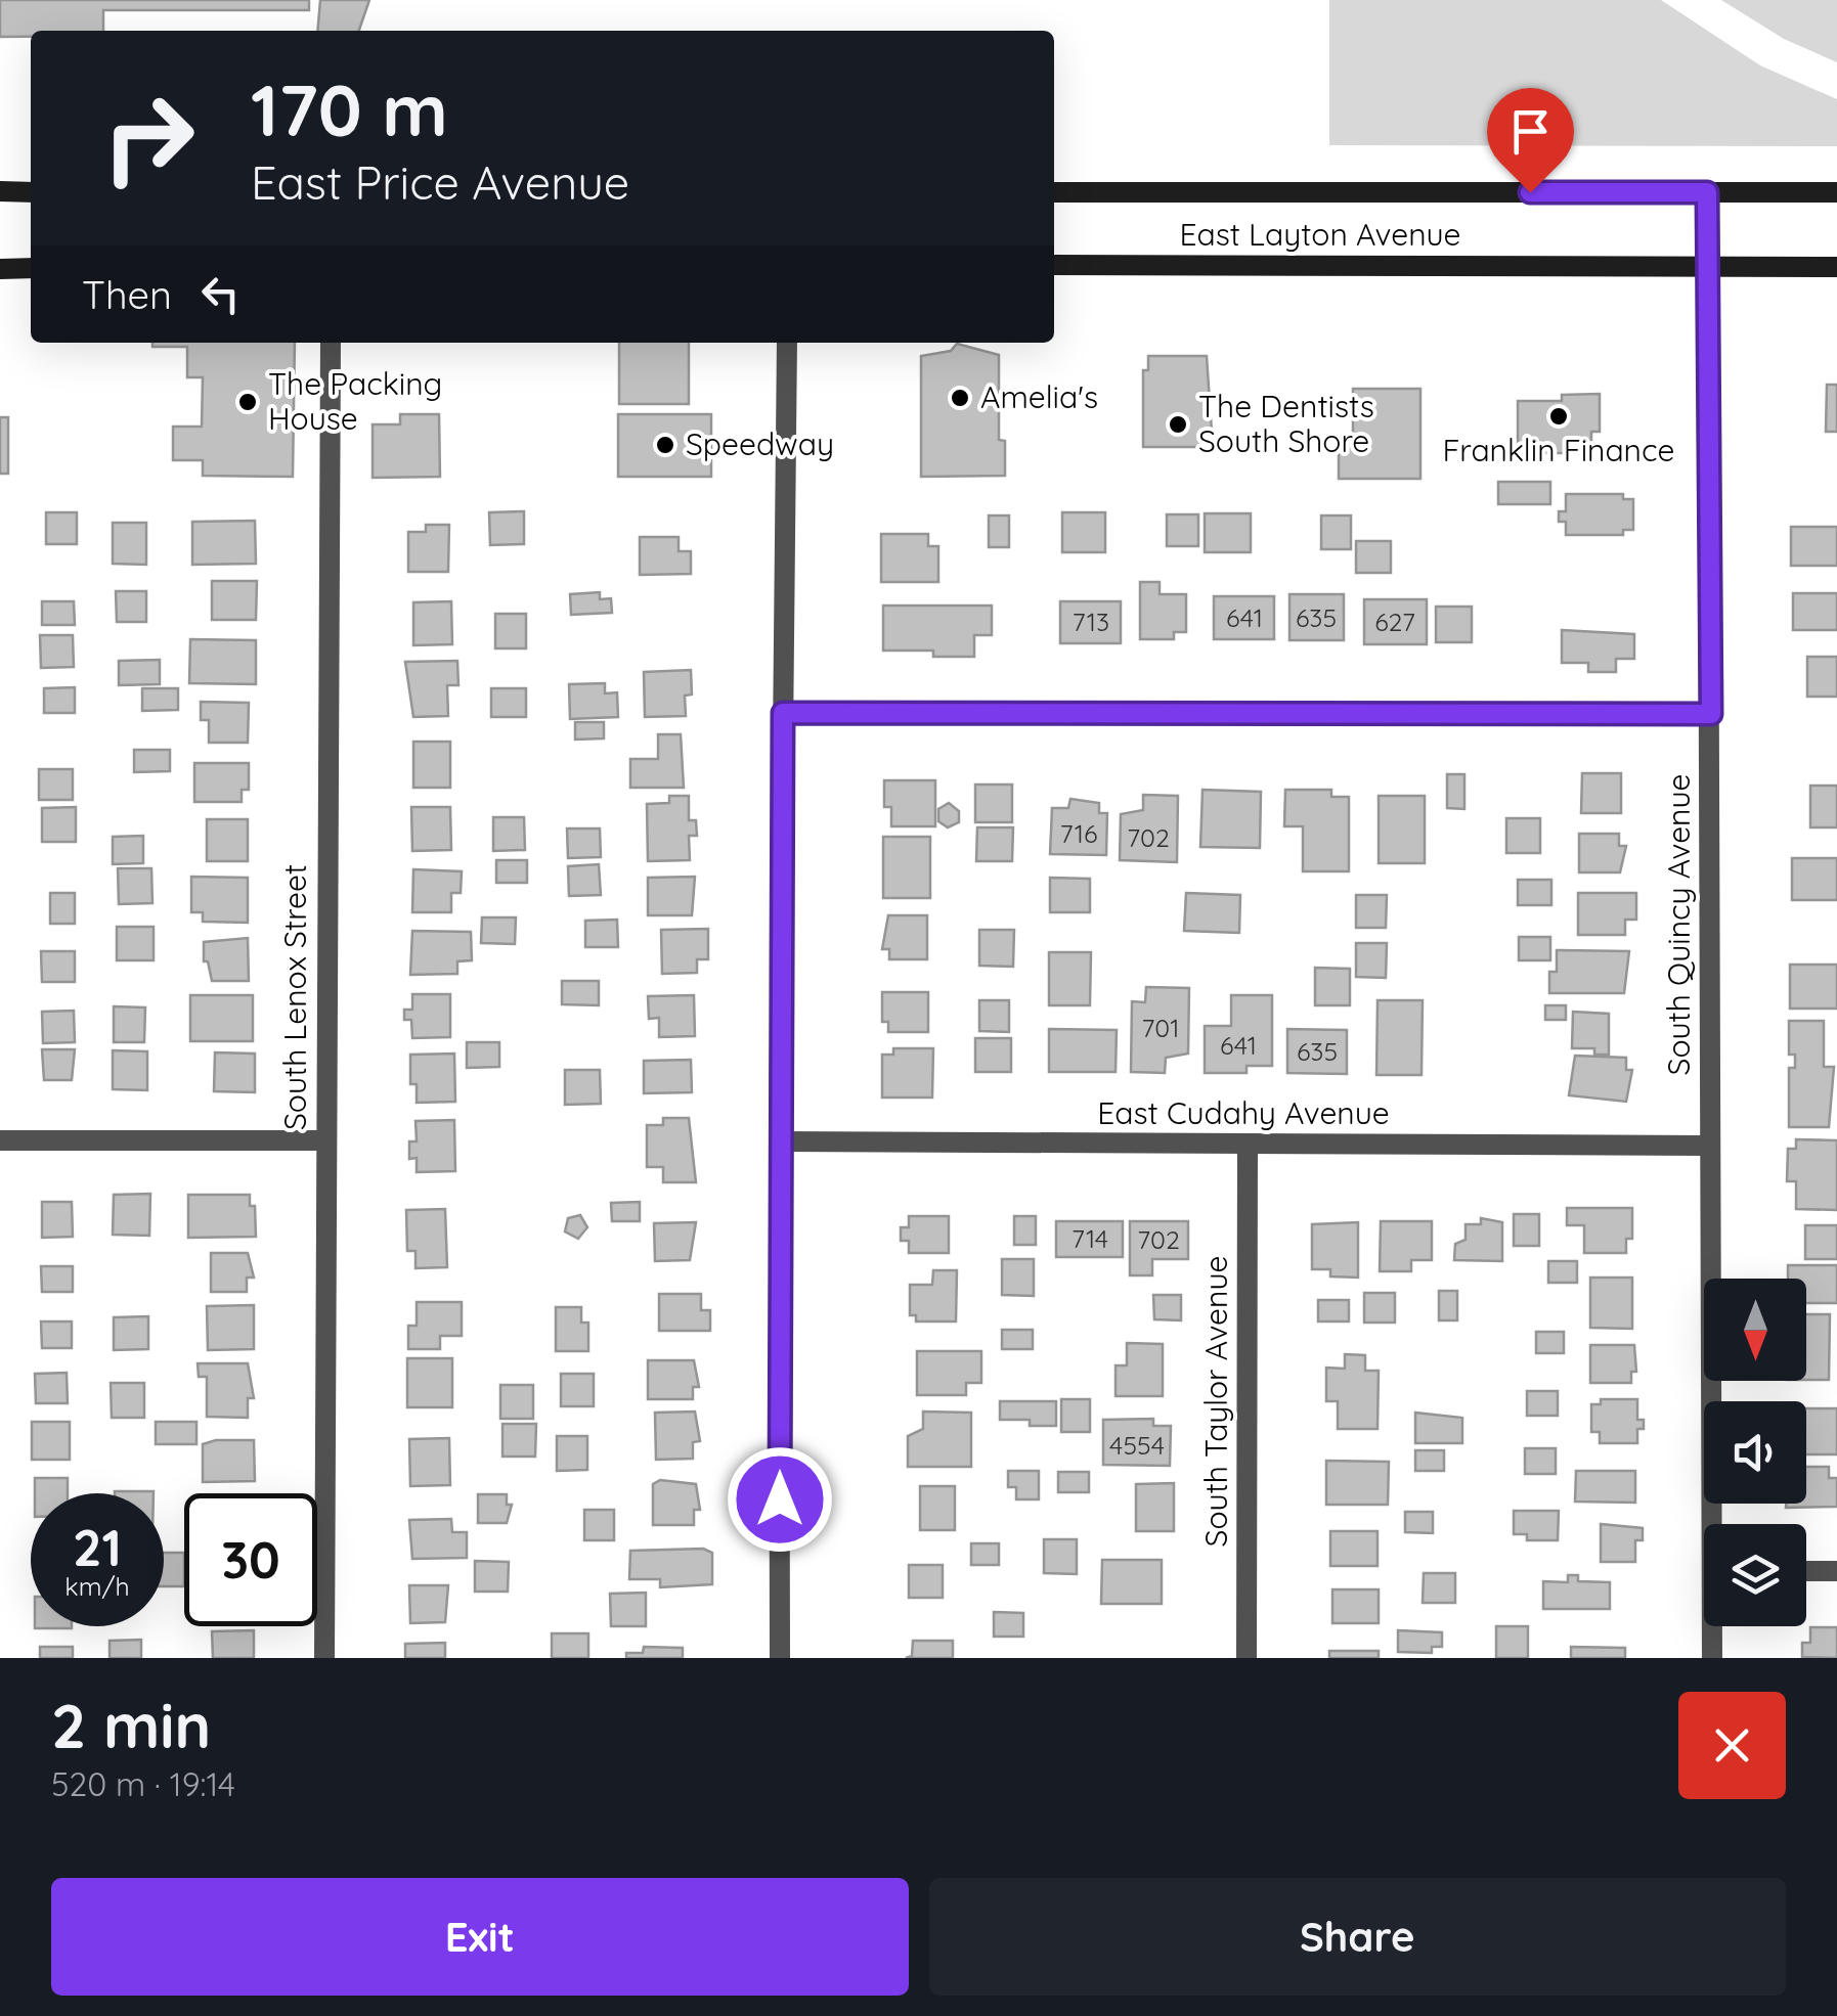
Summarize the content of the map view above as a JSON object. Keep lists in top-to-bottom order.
{
  "streets": {
    "main road": ["East Layton Avenue"],
    "street": [
      "South Quincy Avenue",
      "South Lenox Street",
      "East Cudahy Avenue",
      "South Taylor Avenue"
    ]
  },
  "crossings": [
    ["East Layton Avenue", "South Quincy Avenue"],
    ["South Quincy Avenue", "East Cudahy Avenue"],
    ["East Cudahy Avenue", "South Taylor Avenue"]
  ],
  "places": [
    "Amelia's",
    "The Packing House",
    "Franklin Finance",
    "The Dentists South Shore",
    "Speedway"
  ],
  "house_numbers": [
    "641",
    "635",
    "713",
    "627",
    "716",
    "702",
    "701",
    "641",
    "635",
    "714",
    "702",
    "4554"
  ],
  "north": "bottom",
  "page": {
    "turn": ["170 m", "East Price Avenue"],
    "then": "Then",
    "speed": "21 km/h",
    "limit": "30",
    "heading": ["2 min", "520 m · 19:14"],
    "buttons": ["Exit", "Share"]
  }
}
